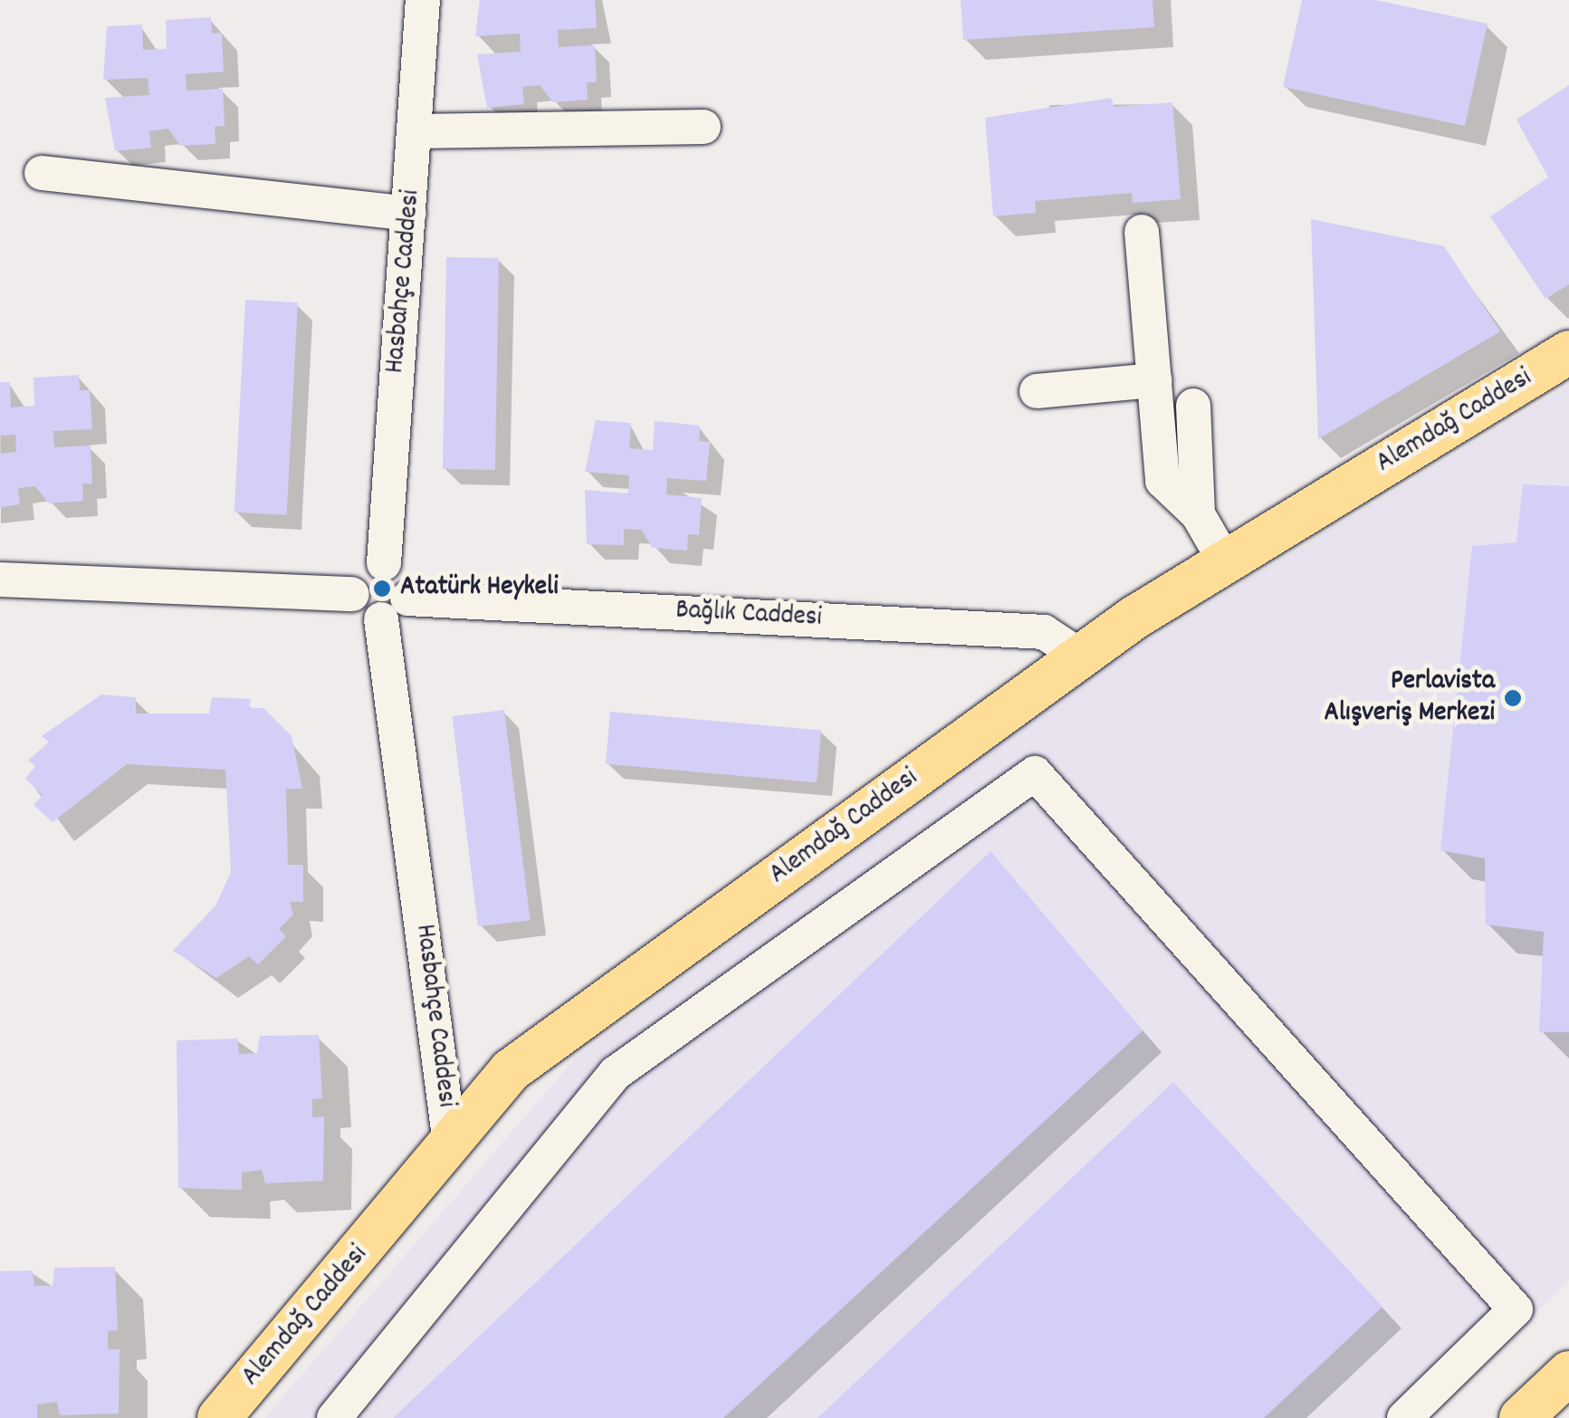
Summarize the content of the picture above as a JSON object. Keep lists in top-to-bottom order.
{
  "streets": {
    "main road": ["Alemdağ Caddesi"],
    "street": ["Hasbahçe Caddesi", "Bağlık Caddesi"]
  },
  "crossings": [
    ["Hasbahçe Caddesi", "Alemdağ Caddesi"],
    ["Hasbahçe Caddesi", "Bağlık Caddesi"],
    ["Alemdağ Caddesi", "Bağlık Caddesi"]
  ],
  "places": ["Atatürk Heykeli", "Perlavista Alışveriş Merkezi"]
}
